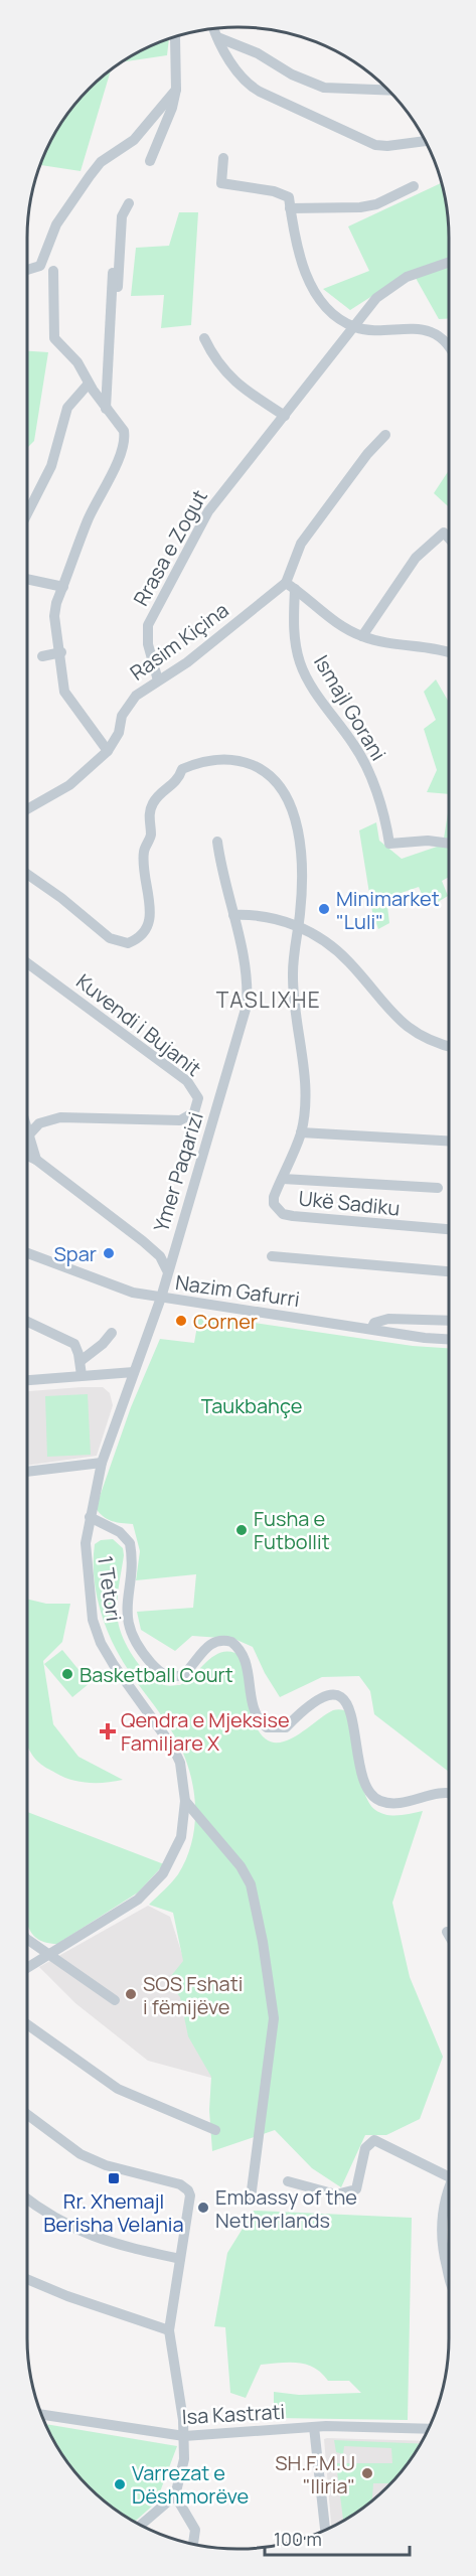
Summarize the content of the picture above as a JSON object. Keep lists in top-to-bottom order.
{
  "streets": {
    "street": [
      "Rrasa e Zogut",
      "Rasim Kiçina",
      "Ismajl Gorani",
      "Kuvendi i Bujanit",
      "Ymer Paqarizi",
      "Ukë Sadiku",
      "Nazim Gafurri",
      "1 Tetori",
      "Isa Kastrati"
    ]
  },
  "crossings": [
    ["Rrasa e Zogut", "Rasim Kiçina"],
    ["Rasim Kiçina", "Ismajl Gorani"],
    ["Ymer Paqarizi", "Nazim Gafurri"],
    ["Ymer Paqarizi", "1 Tetori"],
    ["Nazim Gafurri", "1 Tetori"]
  ],
  "districts": ["TASLIXHE"],
  "parks": ["Taukbahçe"],
  "places": {
    "other": [
      "Minimarket \"Luli\"",
      "Spar",
      "Corner",
      "Fusha e Futbollit",
      "Basketball Court",
      "SOS Fshati i fëmijëve",
      "Embassy of the Netherlands",
      "SH.F.M.U \"Iliria\"",
      "Varrezat e Dëshmorëve"
    ],
    "health": ["Qendra e Mjeksise Familjare X"],
    "transit": ["Rr. Xhemajl Berisha Velania"]
  },
  "scale_bar": "100 m"
}
